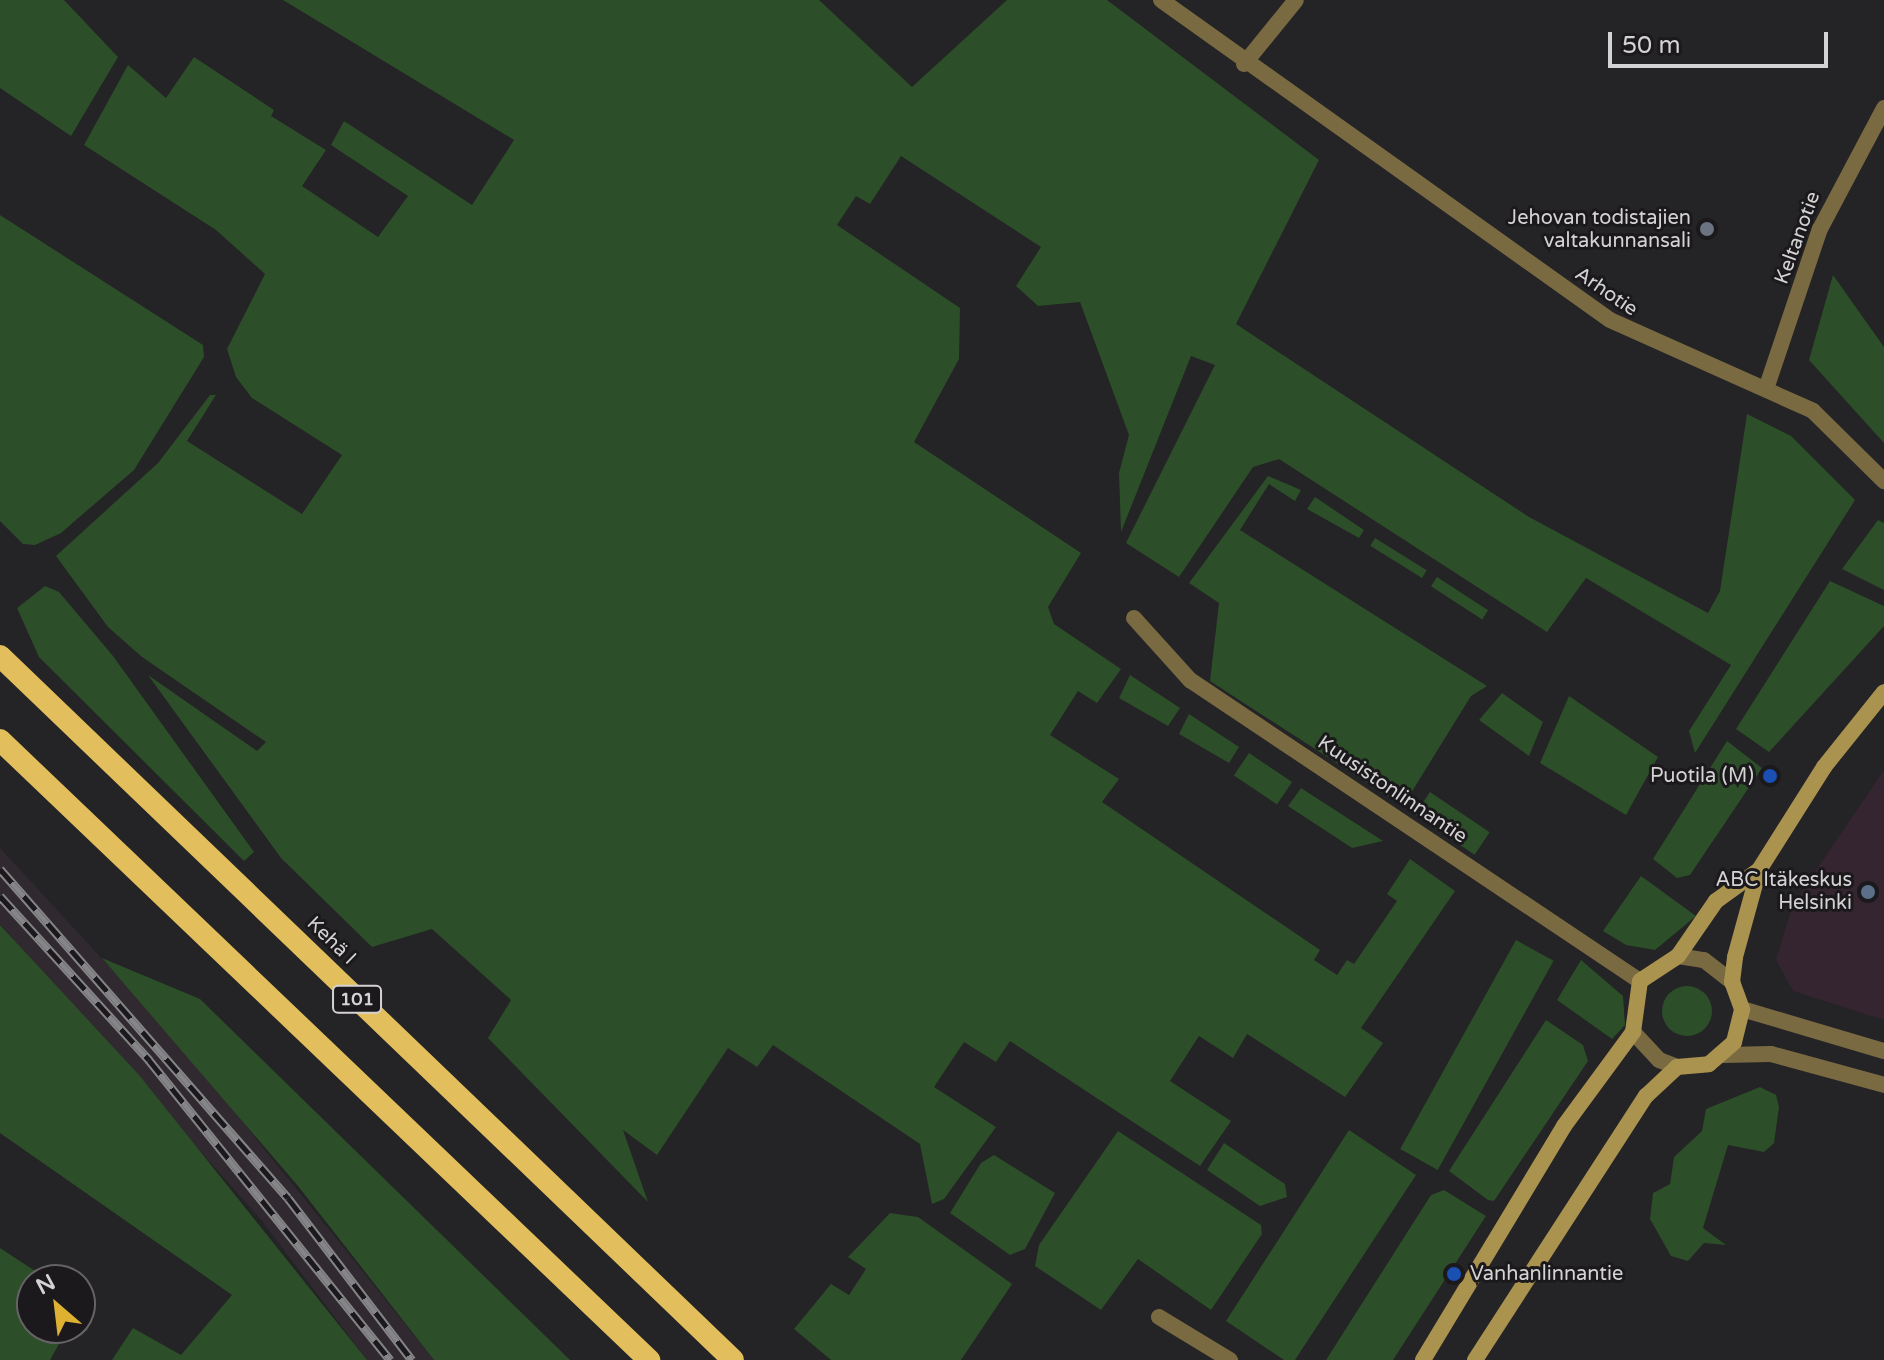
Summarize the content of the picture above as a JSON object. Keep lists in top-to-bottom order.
{
  "streets": {
    "highway": ["Kehä I", "101"],
    "street": ["Keltanotie", "Arhotie", "Kuusistonlinnantie"]
  },
  "crossings": [
    ["Keltanotie", "Arhotie"]
  ],
  "places": [
    "Jehovan todistajien valtakunnansali",
    "Puotila (M)",
    "ABC Itäkeskus Helsinki",
    "Vanhanlinnantie"
  ],
  "scale_bar": "50 m",
  "north": "top left"
}
